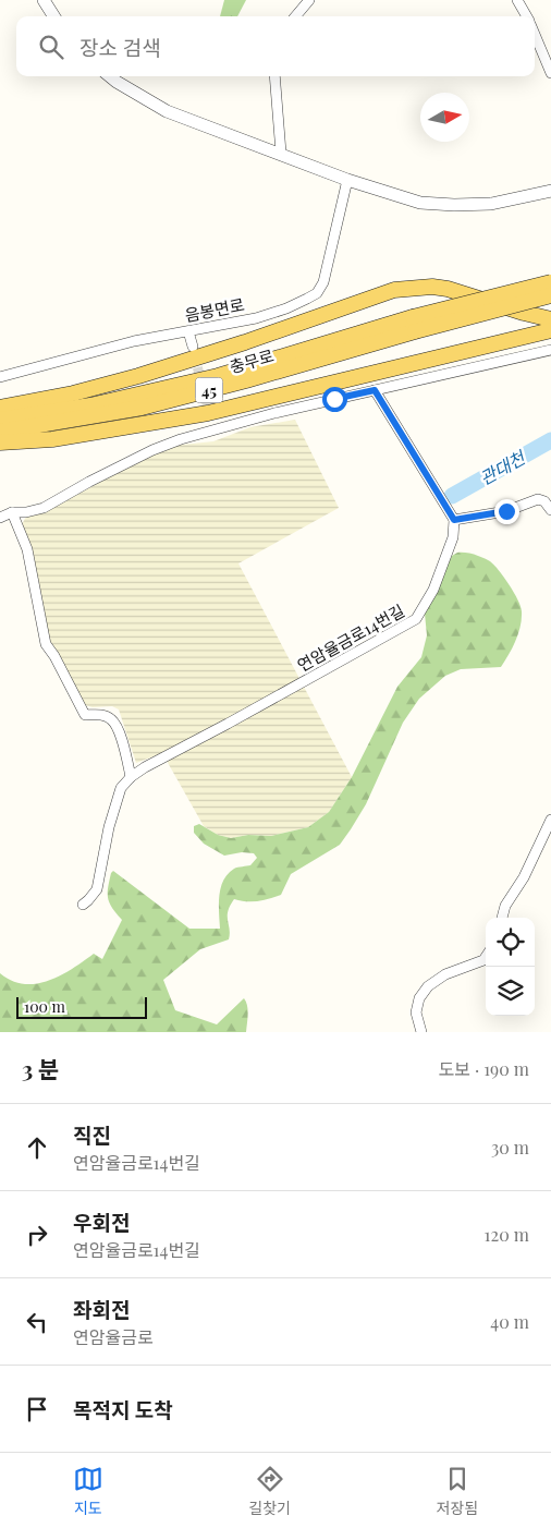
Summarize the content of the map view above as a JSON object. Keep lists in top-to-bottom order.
{
  "streets": {
    "main road": ["충무로", "45"],
    "street": ["음봉면로", "연암율금로14번길"]
  },
  "crossings": [
    ["충무로", "45"]
  ],
  "water": ["관대천"],
  "scale_bar": "100 m",
  "north": "right",
  "page": {
    "search": "장소 검색",
    "scale": "100 m",
    "heading": ["3 분", "도보 · 190 m"],
    "list": [
      ["직진", "연암율금로14번길", "30 m"],
      ["우회전", "연암율금로14번길", "120 m"],
      ["좌회전", "연암율금로", "40 m"],
      "목적지 도착"
    ],
    "nav": ["지도", "길찾기", "저장됨"]
  }
}
